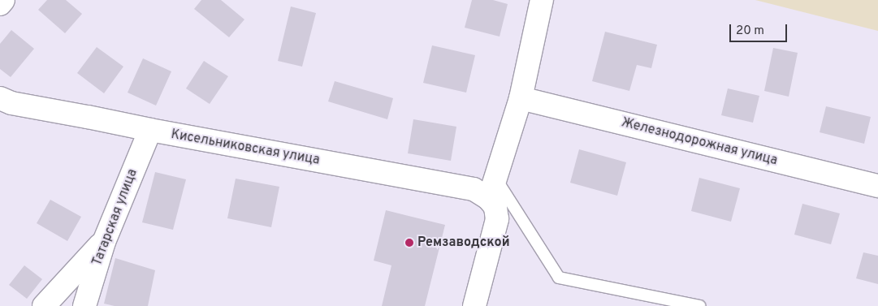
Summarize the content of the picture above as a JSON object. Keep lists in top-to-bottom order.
{
  "streets": {
    "street": ["Железнодорожная улица", "Кисельниковская улица", "Татарская улица"]
  },
  "crossings": [
    ["Кисельниковская улица", "Татарская улица"]
  ],
  "places": ["Ремзаводской"],
  "scale_bar": "20 m"
}
